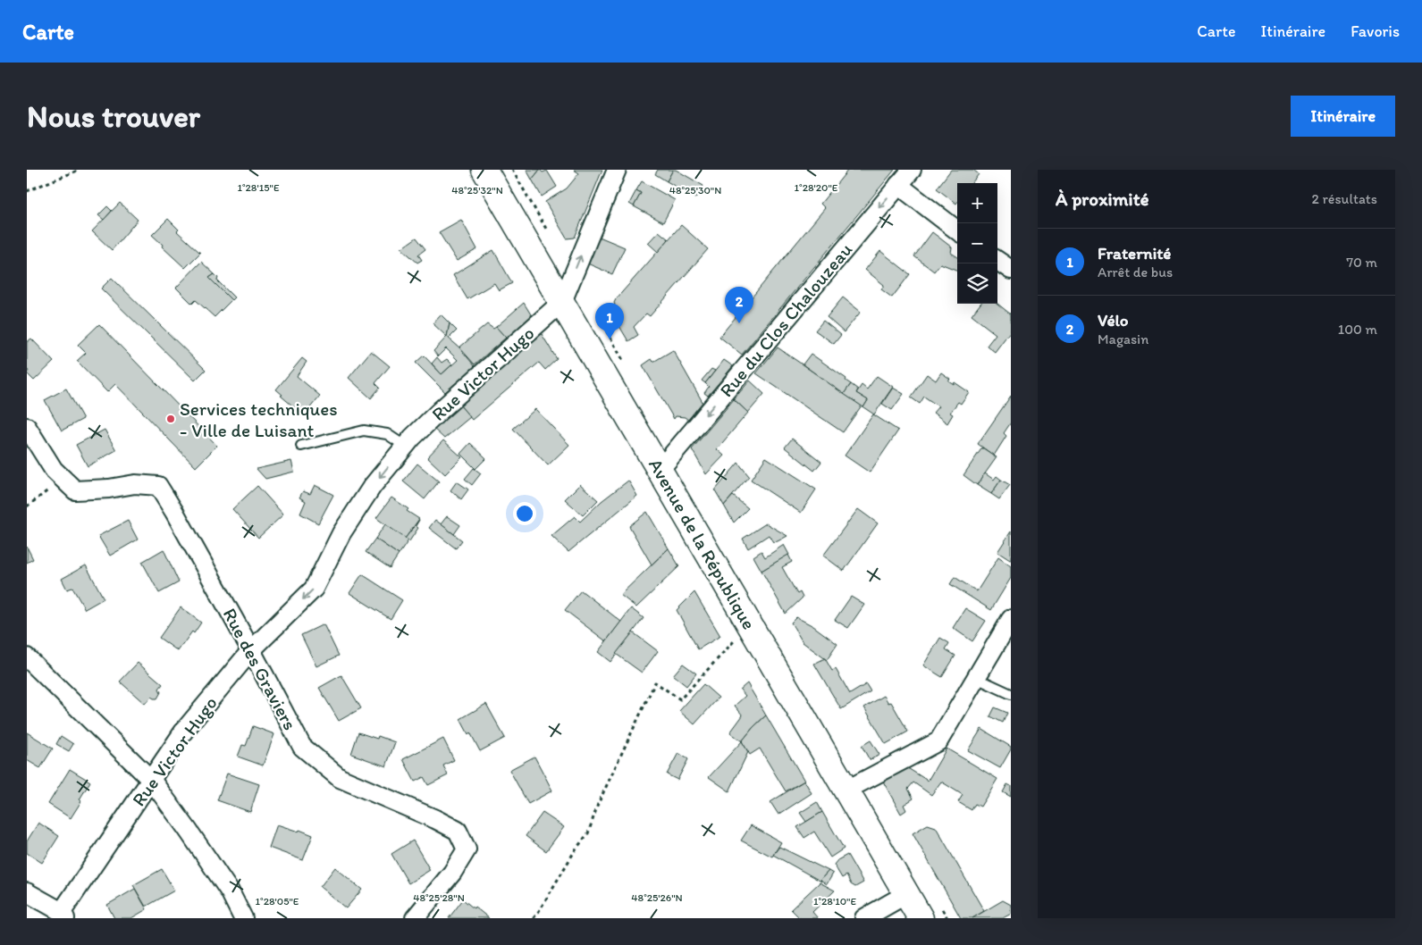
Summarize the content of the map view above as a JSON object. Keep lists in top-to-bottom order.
{
  "streets": {
    "main road": ["Avenue de la République"],
    "street": ["Rue du Clos Chalouzeau", "Rue Victor Hugo", "Rue des Graviers"]
  },
  "crossings": [
    ["Rue du Clos Chalouzeau", "Avenue de la République"],
    ["Rue Victor Hugo", "Avenue de la République"],
    ["Rue Victor Hugo", "Rue des Graviers"]
  ],
  "one_way": ["Rue du Clos Chalouzeau"],
  "places": ["Services techniques - Ville de Luisant"],
  "page": {
    "header": "Carte",
    "nav": ["Carte", "Itinéraire", "Favoris"],
    "buttons": "Itinéraire",
    "title": "Nous trouver",
    "heading": ["À proximité", "2 résultats"],
    "map_buttons": ["+", "−"],
    "list": [
      {
        "mark": "1",
        "name": "Fraternité",
        "note": "Arrêt de bus",
        "value": "70 m"
      },
      {
        "mark": "2",
        "name": "Vélo",
        "note": "Magasin",
        "value": "100 m"
      }
    ],
    "pins": ["2", "1"]
  },
  "coordinates": [
    "1°28'15\"E",
    "1°28'20\"E",
    "48°25'32\"N",
    "48°25'30\"N",
    "48°25'28\"N",
    "48°25'26\"N",
    "1°28'05\"E",
    "1°28'10\"E"
  ]
}
